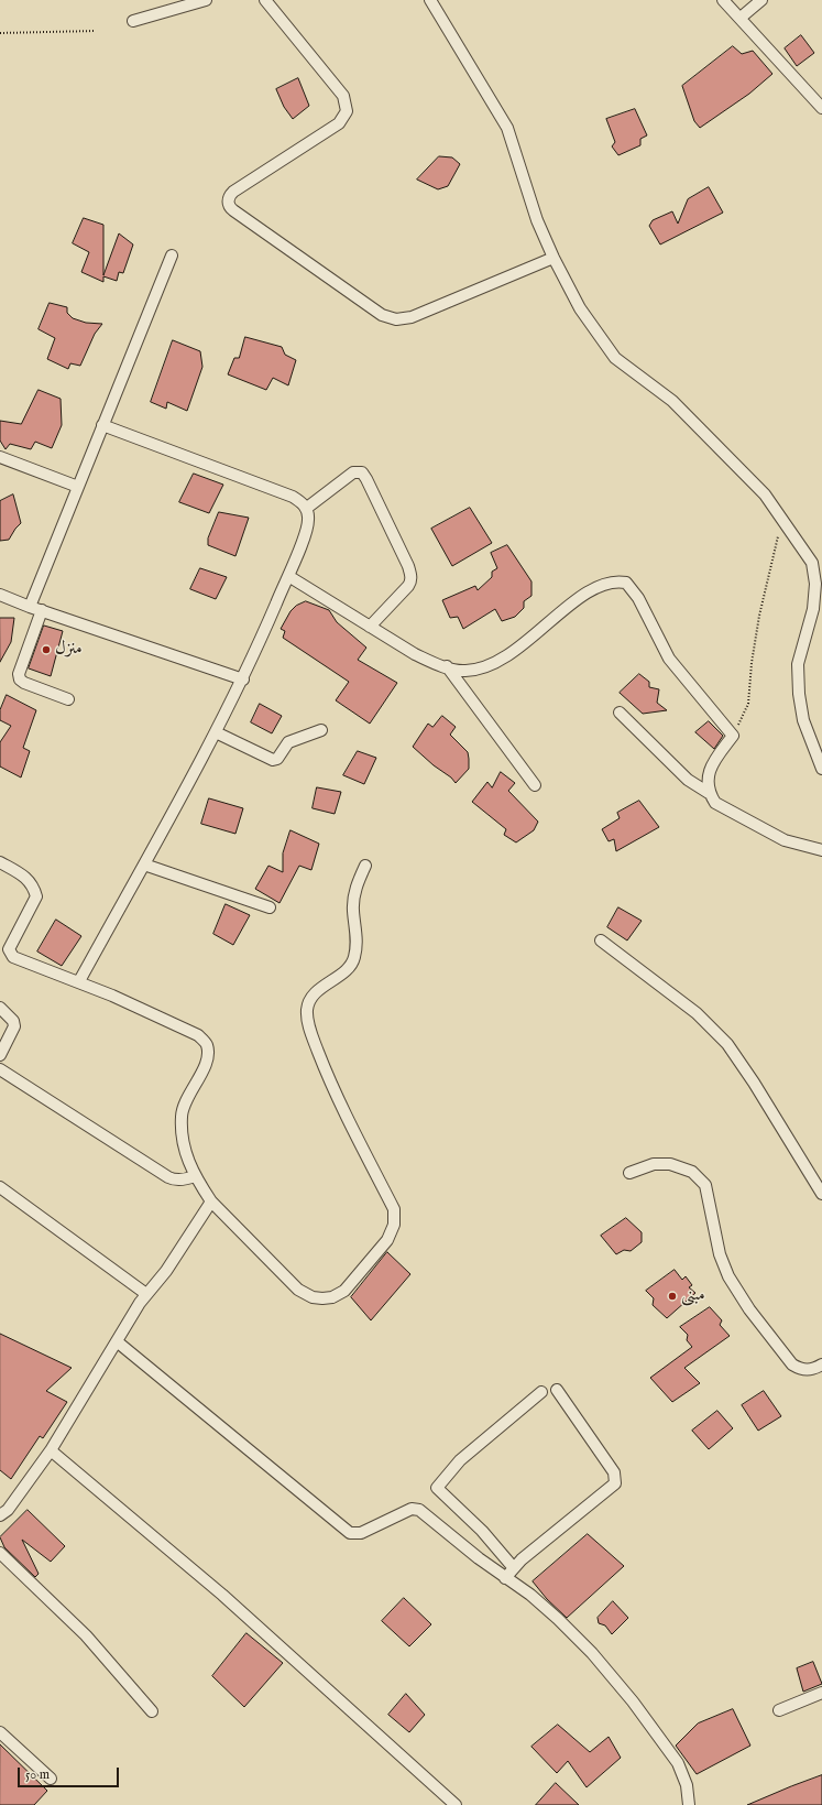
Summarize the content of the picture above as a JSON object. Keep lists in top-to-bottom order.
{
  "places": ["منزل", "مبنى"],
  "scale_bar": "50 m"
}
